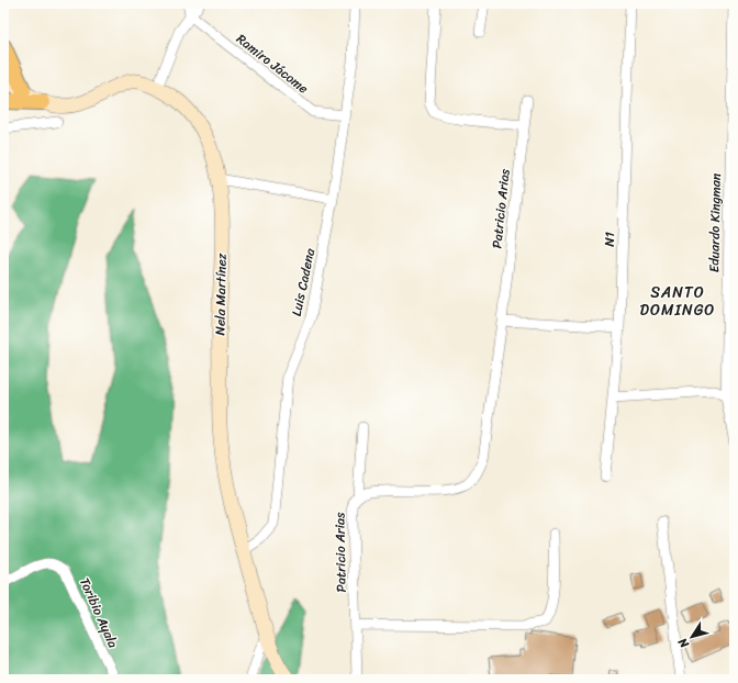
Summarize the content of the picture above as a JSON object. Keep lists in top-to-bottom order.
{
  "streets": {
    "main road": ["Nela Martínez"],
    "street": [
      "Ramiro Jácome",
      "Patricio Arias",
      "Eduardo Kingman",
      "N1",
      "Luis Cadena",
      "Toribio Ayala"
    ]
  },
  "crossings": [
    ["Ramiro Jácome", "Luis Cadena"],
    ["Luis Cadena", "Nela Martínez"]
  ],
  "districts": ["SANTO DOMINGO"],
  "north": "bottom left"
}
